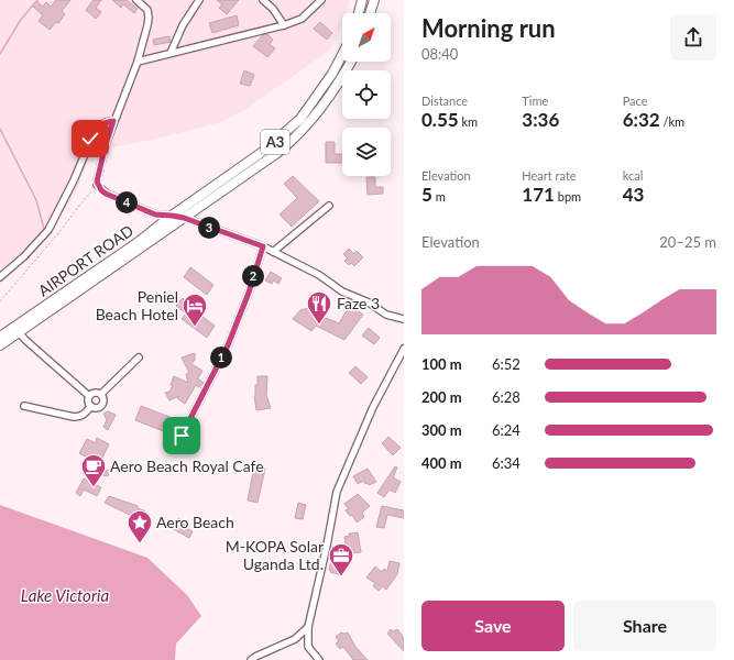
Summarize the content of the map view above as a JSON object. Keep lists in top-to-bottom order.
{
  "streets": {
    "highway": ["A3", "AIRPORT ROAD"]
  },
  "water": ["Lake Victoria"],
  "places": {
    "restaurant": ["Faze 3"],
    "hotel": ["Peniel Beach Hotel"],
    "cafe": ["Aero Beach Royal Cafe"],
    "place": ["Aero Beach"],
    "office": ["M-KOPA Solar Uganda Ltd."]
  },
  "north": "top right",
  "page": {
    "heading": ["Morning run", "08:40"],
    "stats": [
      ["Distance", "0.55 km"],
      ["Time", "3:36"],
      ["Pace", "6:32 /km"],
      ["Elevation", "5 m"],
      ["Heart rate", "171 bpm"],
      ["kcal", "43"]
    ],
    "pins": [
      "4",
      "3",
      "2",
      "1"
    ],
    "chart": ["Elevation", "20–25 m"],
    "list": [
      {
        "name": "100 m",
        "note": "6:52"
      },
      {
        "name": "200 m",
        "note": "6:28"
      },
      {
        "name": "300 m",
        "note": "6:24"
      },
      {
        "name": "400 m",
        "note": "6:34"
      }
    ],
    "buttons": ["Save", "Share"]
  }
}
